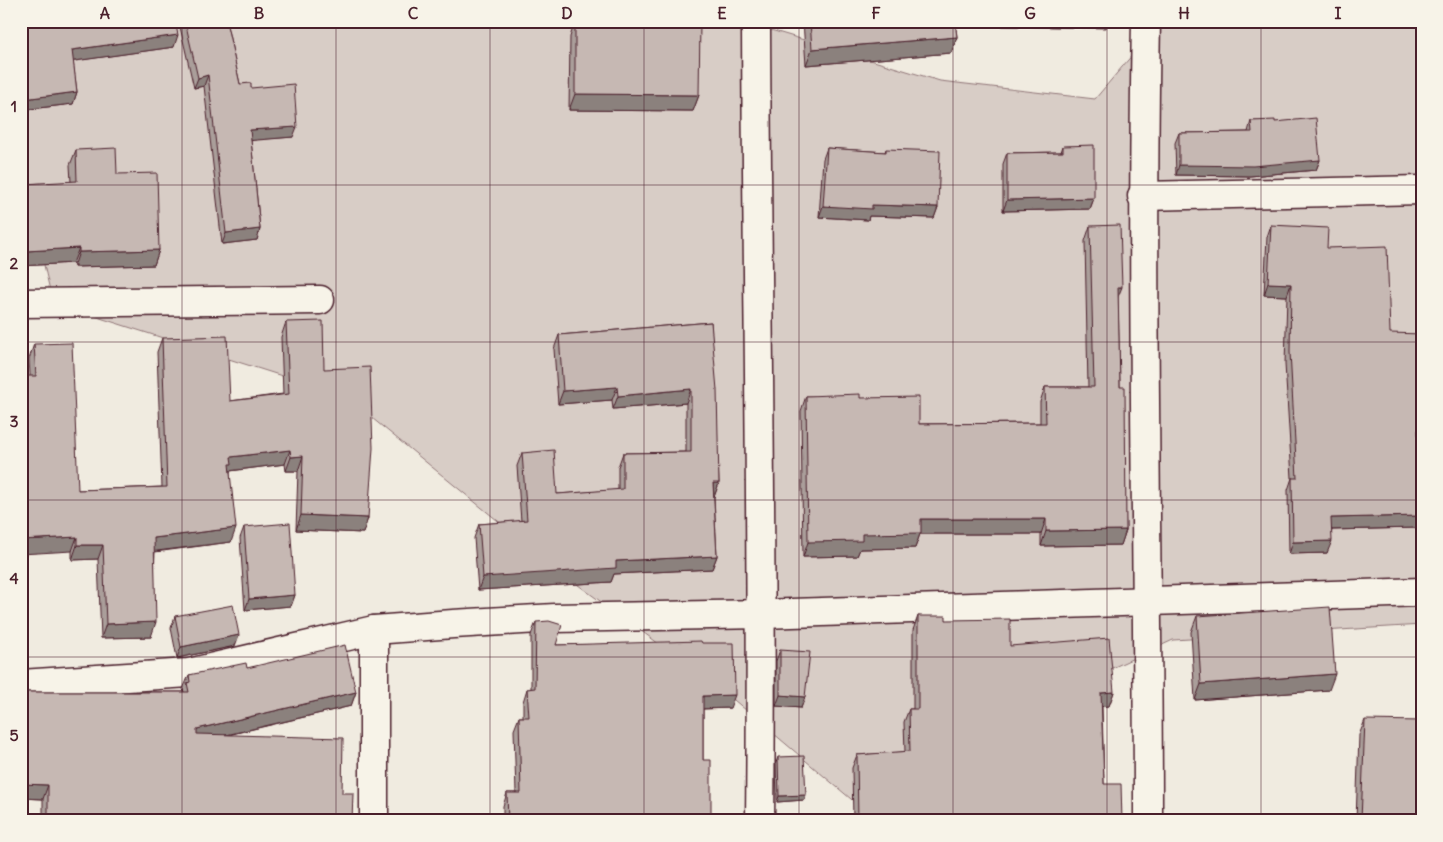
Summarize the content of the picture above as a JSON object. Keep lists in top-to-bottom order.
{
  "grid": {
    "columns": [
      "A",
      "B",
      "C",
      "D",
      "E",
      "F",
      "G",
      "H",
      "I"
    ],
    "rows": [
      "1",
      "2",
      "3",
      "4",
      "5"
    ]
  }
}
